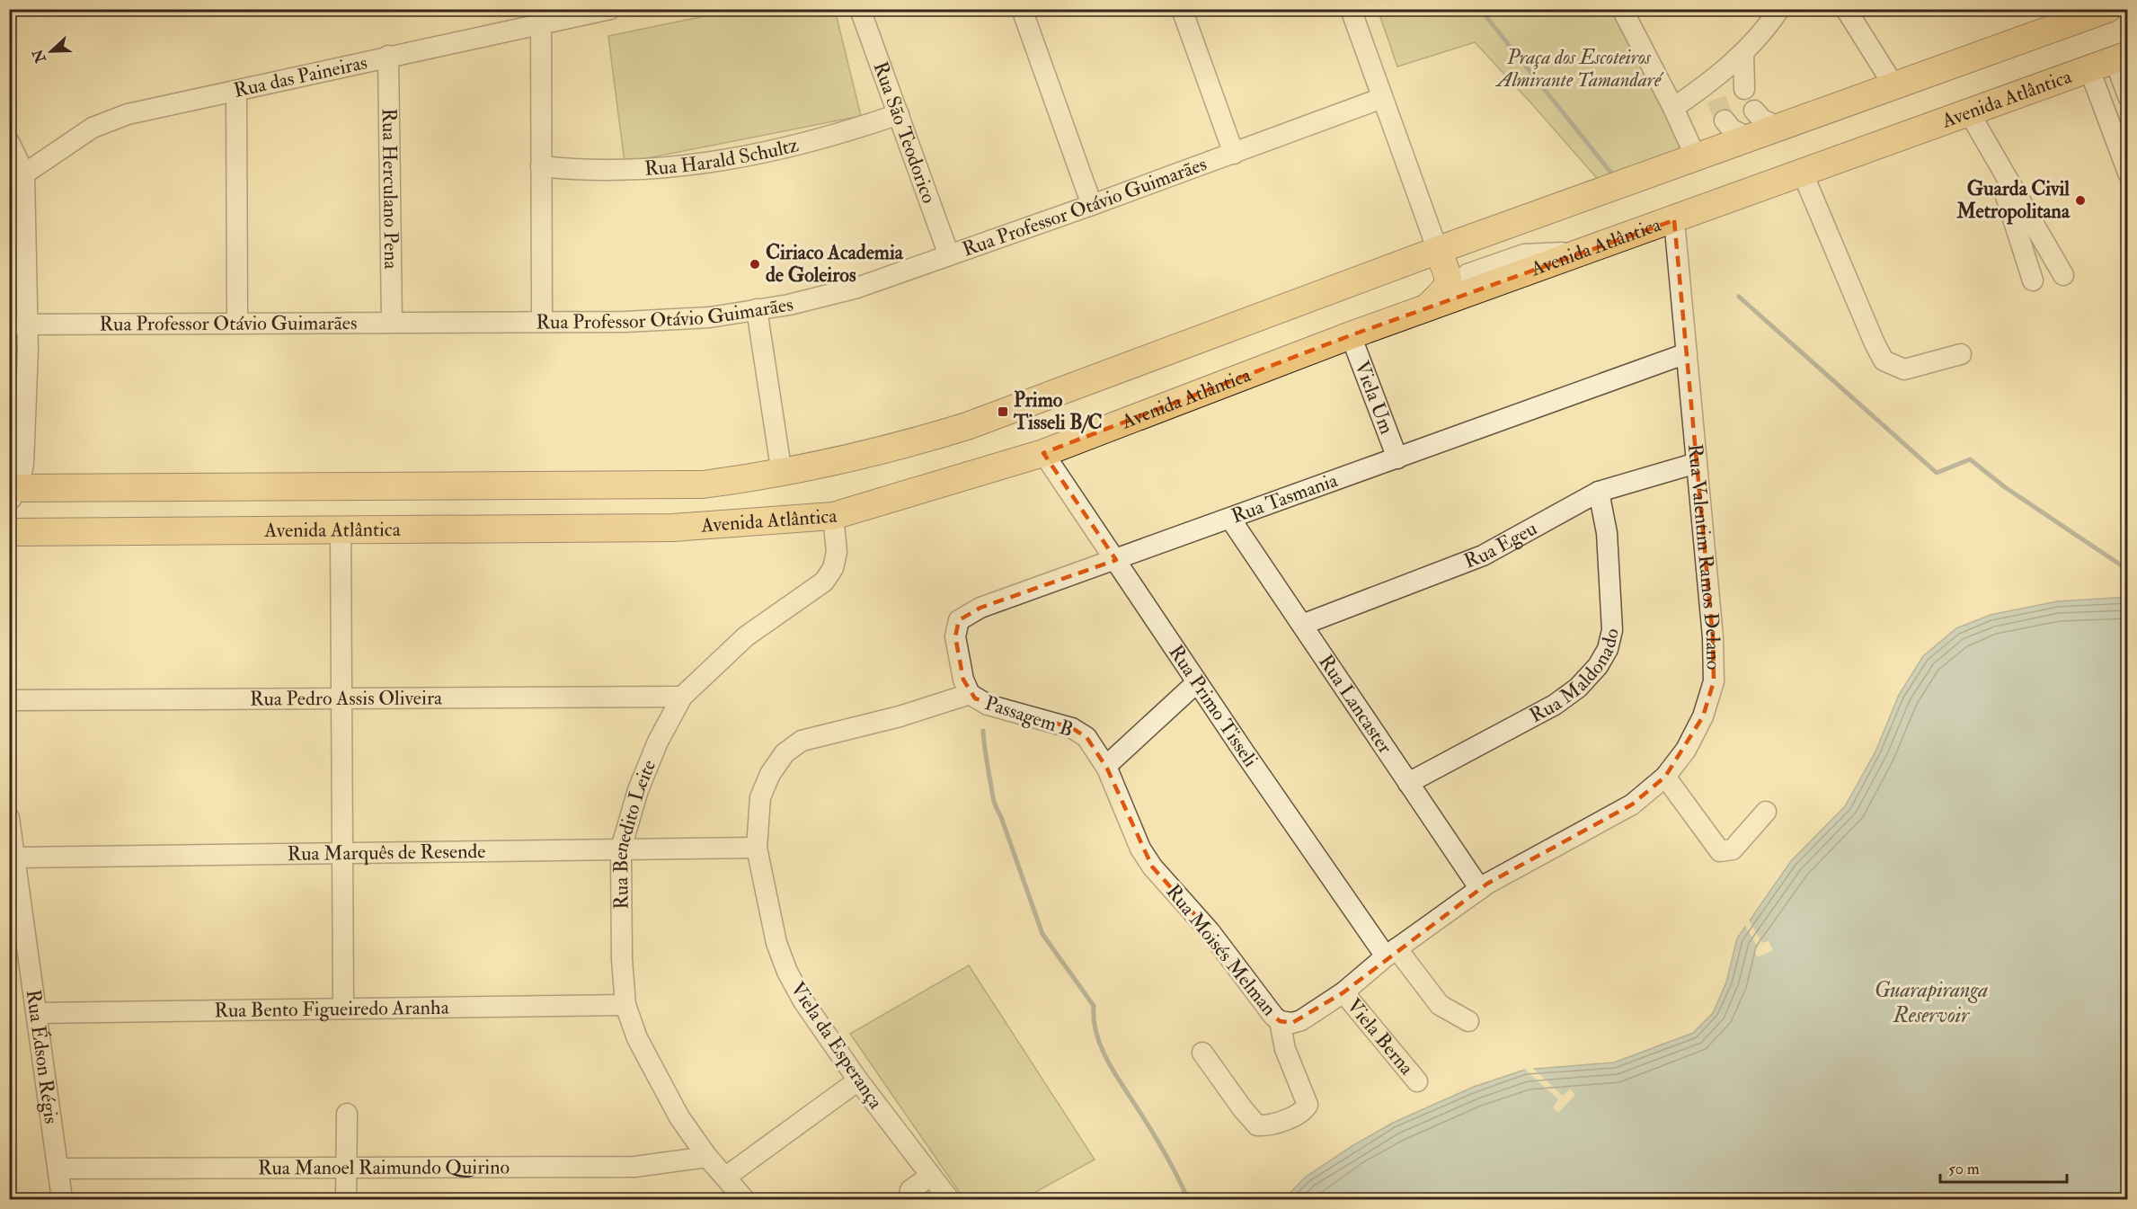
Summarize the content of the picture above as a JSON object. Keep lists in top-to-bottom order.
{
  "streets": {
    "main road": ["Avenida Atlântica"],
    "street": [
      "Rua das Paineiras",
      "Rua São Teodorico",
      "Rua Harald Schultz",
      "Rua Herculano Pena",
      "Rua Professor Otávio Guimarães",
      "Viela Um",
      "Rua Tasmania",
      "Rua Egeu",
      "Rua Valentim Ramos Delano",
      "Rua Maldonado",
      "Rua Pedro Assis Oliveira",
      "Rua Lancaster",
      "Rua Primo Tisseli",
      "Passagem B",
      "Rua Benedito Leite",
      "Rua Marquês de Resende",
      "Rua Moisés Melman",
      "Rua Bento Figueiredo Aranha",
      "Viela Berna",
      "Viela da Esperança",
      "Rua Édson Régis",
      "Rua Manoel Raimundo Quirino"
    ]
  },
  "crossings": [
    ["Rua das Paineiras", "Rua Herculano Pena"],
    ["Avenida Atlântica", "Viela Um"],
    ["Avenida Atlântica", "Rua Valentim Ramos Delano"],
    ["Avenida Atlântica", "Rua Primo Tisseli"],
    ["Avenida Atlântica", "Rua Benedito Leite"],
    ["Rua São Teodorico", "Rua Harald Schultz"],
    ["Rua São Teodorico", "Rua Professor Otávio Guimarães"],
    ["Rua Herculano Pena", "Rua Professor Otávio Guimarães"],
    ["Viela Um", "Rua Tasmania"],
    ["Rua Tasmania", "Rua Valentim Ramos Delano"],
    ["Rua Tasmania", "Rua Lancaster"],
    ["Rua Tasmania", "Rua Primo Tisseli"],
    ["Rua Tasmania", "Passagem B"],
    ["Rua Tasmania", "Viela da Esperança"],
    ["Rua Egeu", "Rua Valentim Ramos Delano"],
    ["Rua Egeu", "Rua Maldonado"],
    ["Rua Egeu", "Rua Lancaster"],
    ["Rua Valentim Ramos Delano", "Rua Lancaster"],
    ["Rua Valentim Ramos Delano", "Rua Primo Tisseli"],
    ["Rua Valentim Ramos Delano", "Rua Moisés Melman"],
    ["Rua Maldonado", "Rua Lancaster"],
    ["Rua Pedro Assis Oliveira", "Rua Benedito Leite"],
    ["Rua Primo Tisseli", "Rua Moisés Melman"],
    ["Passagem B", "Rua Moisés Melman"],
    ["Passagem B", "Viela da Esperança"],
    ["Rua Benedito Leite", "Rua Marquês de Resende"],
    ["Rua Benedito Leite", "Rua Bento Figueiredo Aranha"],
    ["Rua Benedito Leite", "Rua Manoel Raimundo Quirino"],
    ["Rua Marquês de Resende", "Viela da Esperança"],
    ["Rua Marquês de Resende", "Rua Édson Régis"],
    ["Rua Moisés Melman", "Viela Berna"],
    ["Rua Bento Figueiredo Aranha", "Rua Édson Régis"],
    ["Rua Édson Régis", "Rua Manoel Raimundo Quirino"]
  ],
  "water": ["Guarapiranga Reservoir"],
  "parks": ["Praça dos Escoteiros Almirante Tamandaré"],
  "places": {
    "other": ["Guarda Civil Metropolitana", "Ciriaco Academia de Goleiros"],
    "transit": ["Primo Tisseli B/C"]
  },
  "scale_bar": "50 m",
  "north": "left"
}
